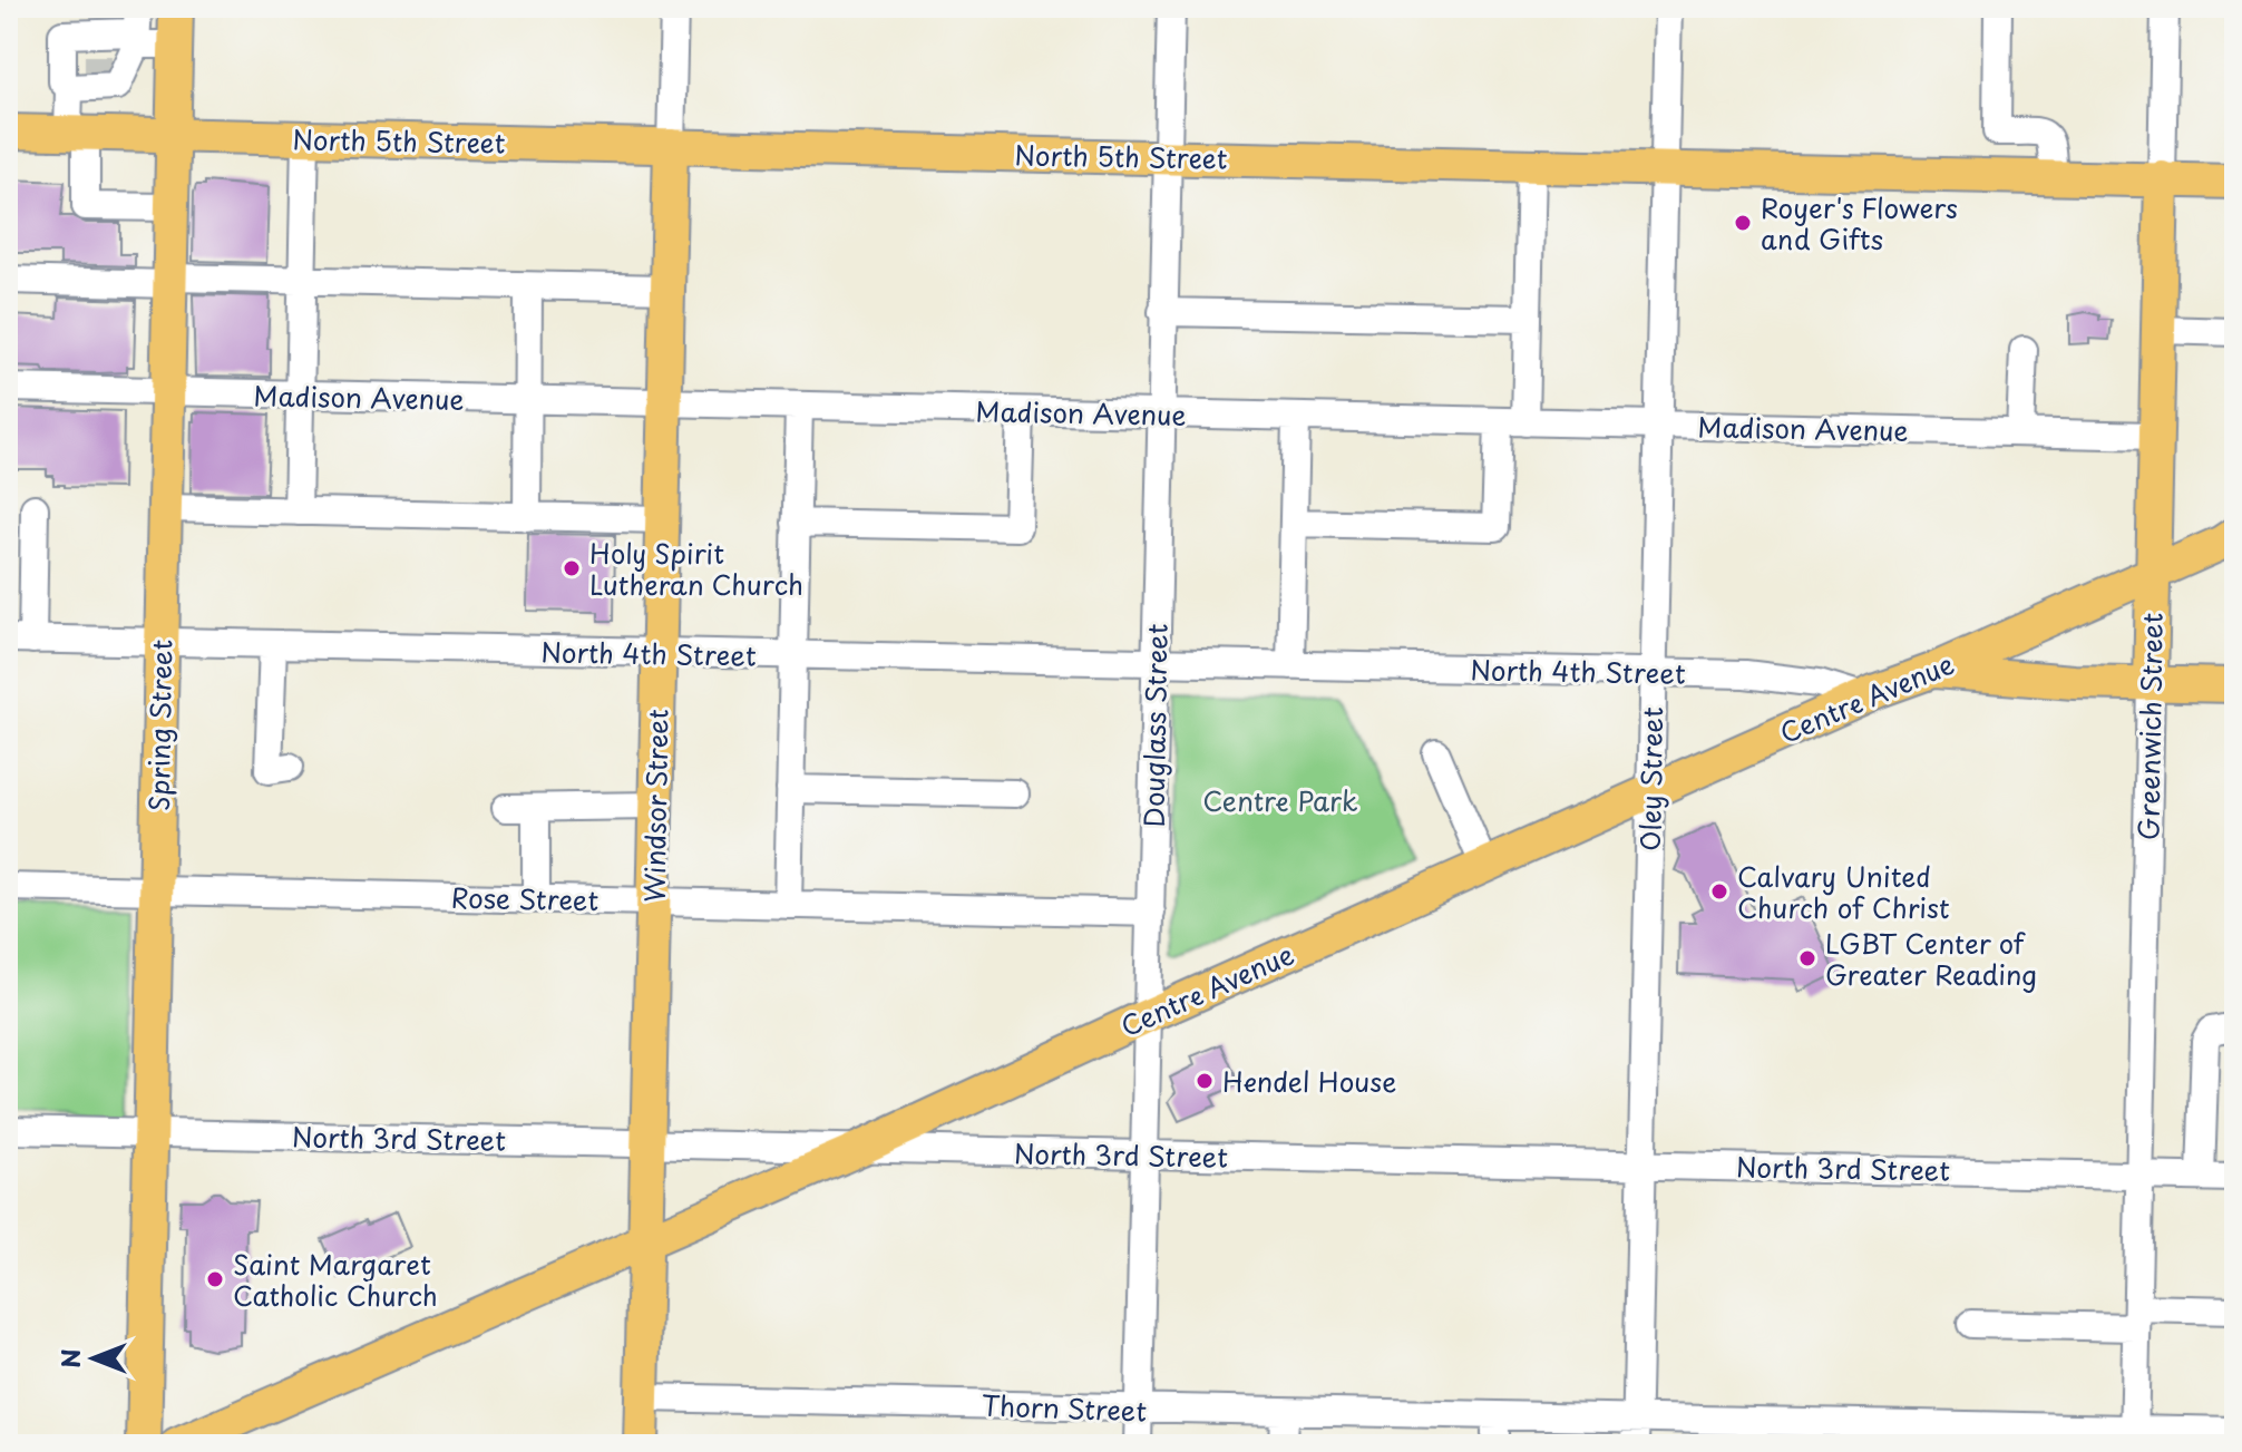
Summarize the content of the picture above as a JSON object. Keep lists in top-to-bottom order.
{
  "streets": {
    "main road": [
      "North 5th Street",
      "Centre Avenue",
      "Spring Street",
      "Greenwich Street",
      "Windsor Street"
    ],
    "street": [
      "Madison Avenue",
      "North 4th Street",
      "Douglass Street",
      "Oley Street",
      "Rose Street",
      "North 3rd Street",
      "Thorn Street"
    ]
  },
  "crossings": [
    ["North 5th Street", "Spring Street"],
    ["North 5th Street", "Douglass Street"],
    ["North 5th Street", "Greenwich Street"],
    ["North 5th Street", "Oley Street"],
    ["North 5th Street", "Windsor Street"],
    ["Madison Avenue", "Spring Street"],
    ["Madison Avenue", "Douglass Street"],
    ["Madison Avenue", "Greenwich Street"],
    ["Madison Avenue", "Oley Street"],
    ["Madison Avenue", "Windsor Street"],
    ["North 4th Street", "Centre Avenue"],
    ["North 4th Street", "Spring Street"],
    ["North 4th Street", "Douglass Street"],
    ["North 4th Street", "Oley Street"],
    ["North 4th Street", "Windsor Street"],
    ["Centre Avenue", "Douglass Street"],
    ["Centre Avenue", "Greenwich Street"],
    ["Centre Avenue", "Oley Street"],
    ["Centre Avenue", "Windsor Street"],
    ["Centre Avenue", "North 3rd Street"],
    ["Spring Street", "Rose Street"],
    ["Spring Street", "North 3rd Street"],
    ["Douglass Street", "Rose Street"],
    ["Douglass Street", "North 3rd Street"],
    ["Douglass Street", "Thorn Street"],
    ["Greenwich Street", "North 3rd Street"],
    ["Greenwich Street", "Thorn Street"],
    ["Oley Street", "North 3rd Street"],
    ["Oley Street", "Thorn Street"],
    ["Windsor Street", "Rose Street"],
    ["Windsor Street", "North 3rd Street"],
    ["Windsor Street", "Thorn Street"]
  ],
  "parks": ["Centre Park"],
  "places": [
    "Royer's Flowers and Gifts",
    "Holy Spirit Lutheran Church",
    "Calvary United Church of Christ",
    "LGBT Center of Greater Reading",
    "Hendel House",
    "Saint Margaret Catholic Church"
  ],
  "north": "left"
}
